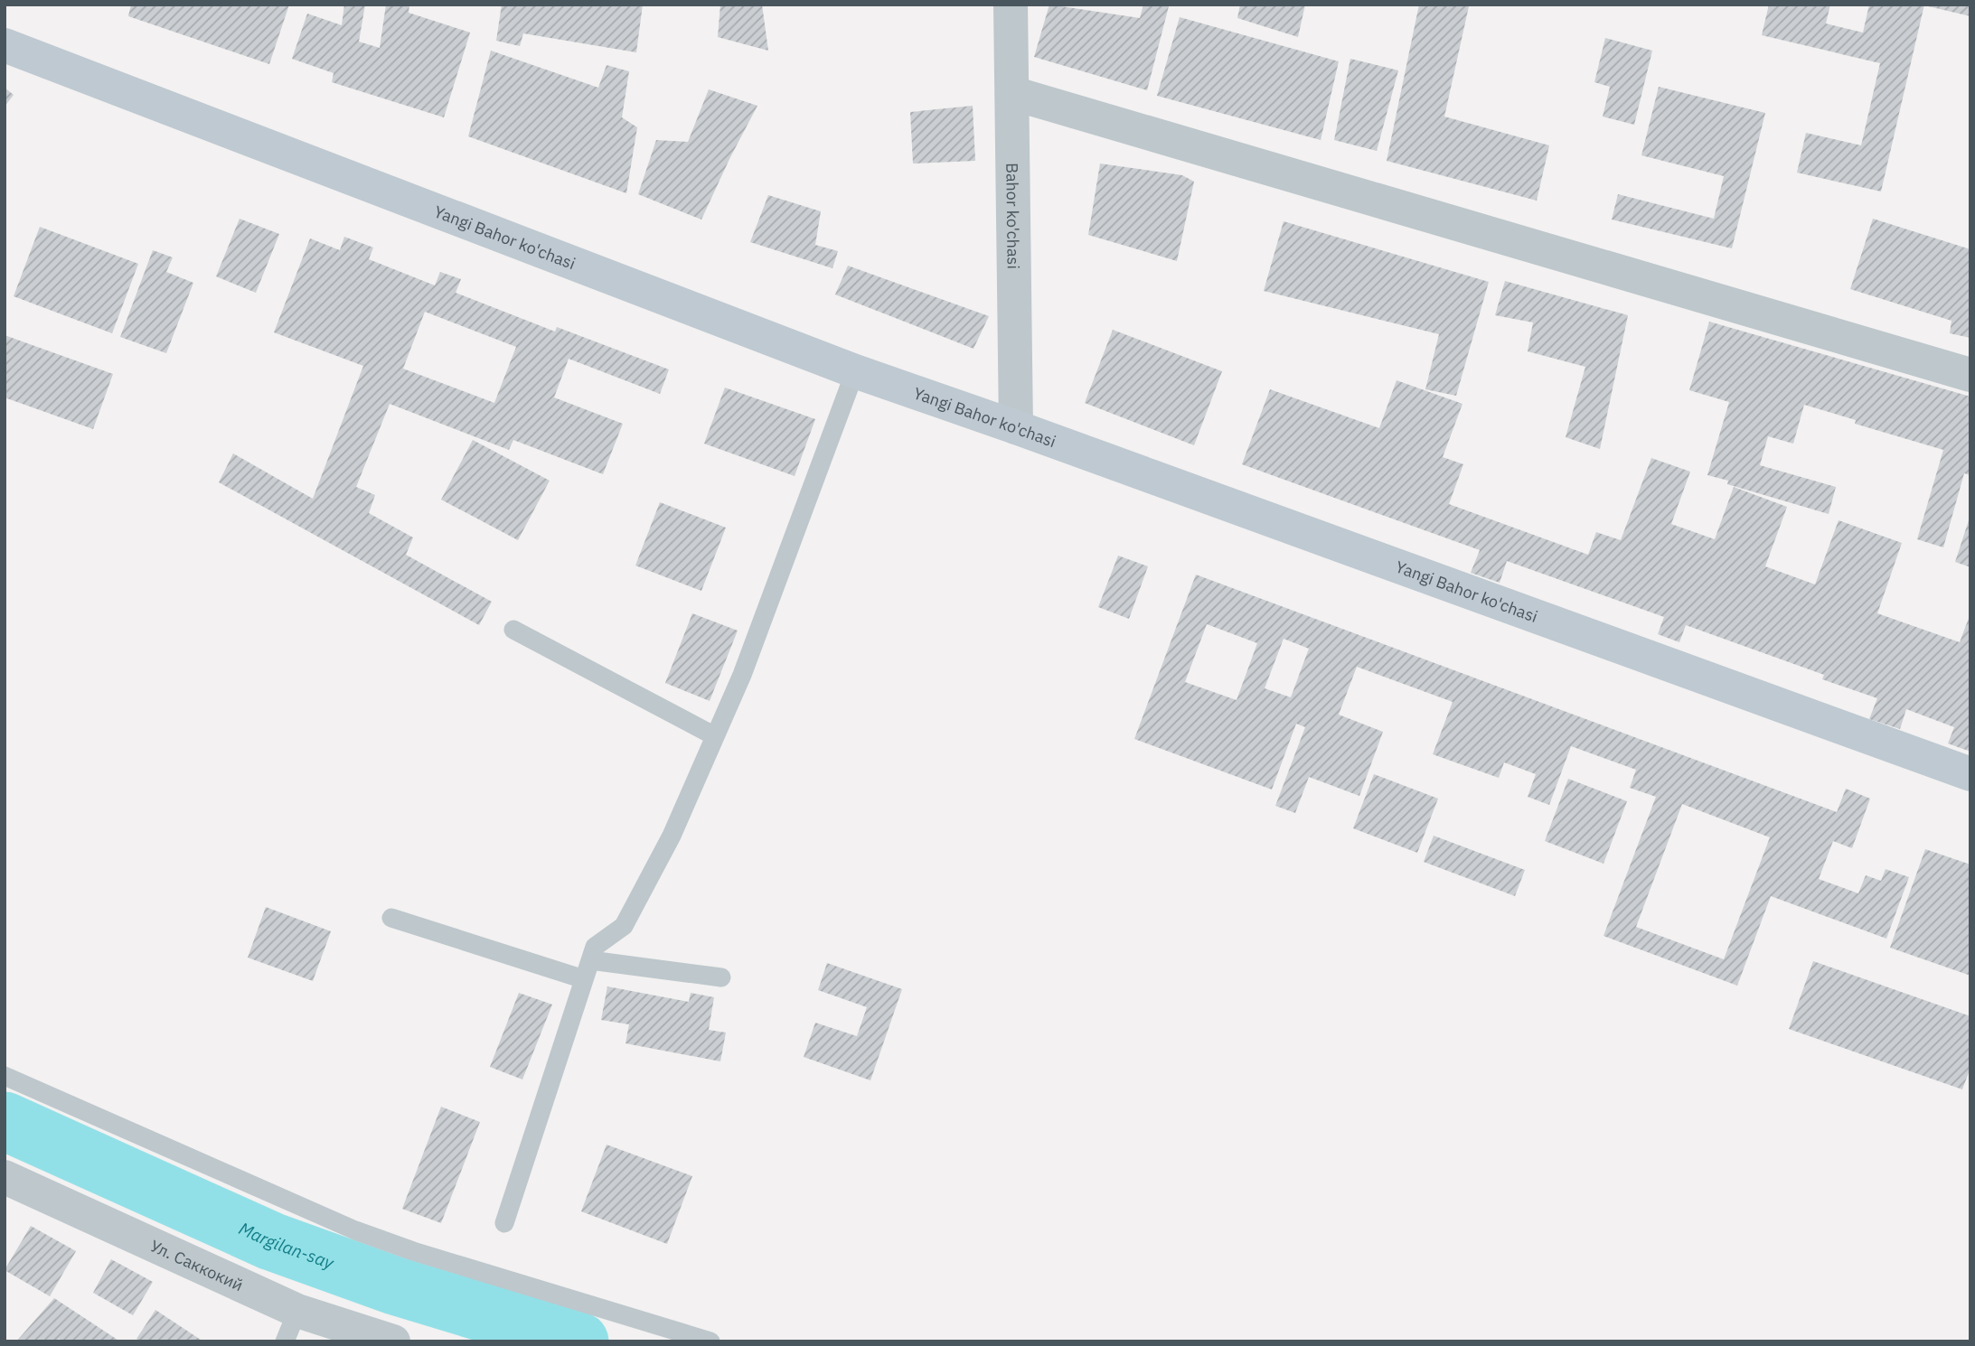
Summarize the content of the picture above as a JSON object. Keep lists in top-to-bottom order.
{
  "streets": {
    "street": ["Bahor ko'chasi", "Yangi Bahor ko'chasi", "Ул. Саккокий"]
  },
  "crossings": [
    ["Bahor ko'chasi", "Yangi Bahor ko'chasi"]
  ],
  "water": ["Margilan-say"]
}
